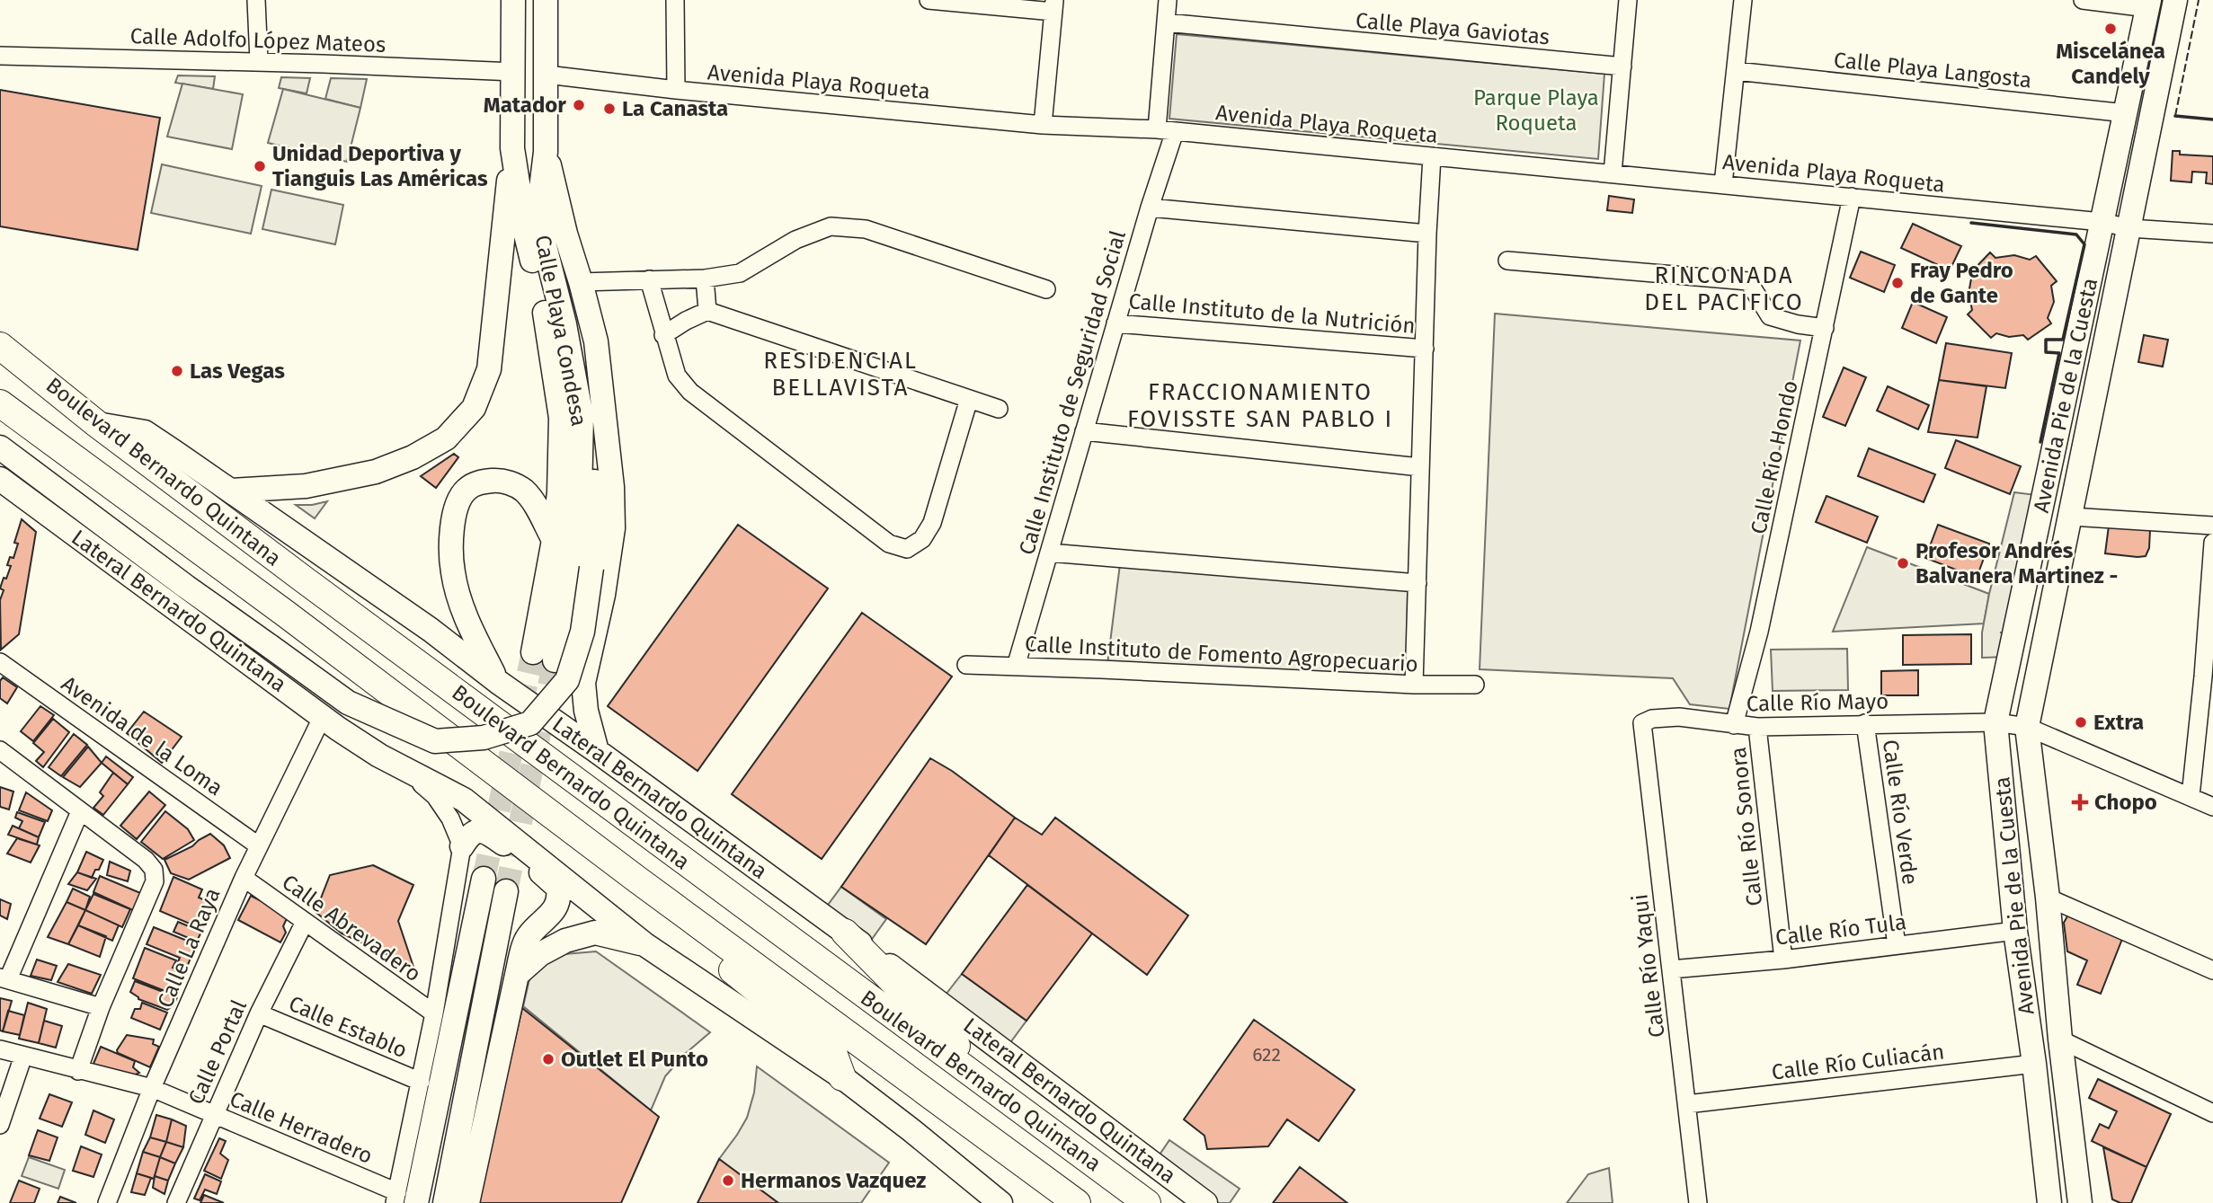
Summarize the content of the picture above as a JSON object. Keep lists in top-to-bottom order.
{
  "streets": {
    "main road": ["Boulevard Bernardo Quintana"],
    "street": [
      "Calle Playa Gaviotas",
      "Calle Adolfo López Mateos",
      "Calle Playa Langosta",
      "Avenida Playa Roqueta",
      "Calle Instituto de la Nutrición",
      "Calle Playa Condesa",
      "Calle Instituto de Seguridad Social",
      "Avenida Pie de la Cuesta",
      "Calle Río Hondo",
      "Lateral Bernardo Quintana",
      "Calle Instituto de Fomento Agropecuario",
      "Calle Río Mayo",
      "Avenida de la Loma",
      "Calle Río Verde",
      "Calle Río Sonora",
      "Calle Abrevadero",
      "Calle Río Tula",
      "Calle La Raya",
      "Calle Río Yaqui",
      "Calle Establo",
      "Calle Portal",
      "Calle Río Culiacán",
      "Calle Herradero"
    ]
  },
  "crossings": [
    ["Calle Playa Gaviotas", "Calle Instituto de Seguridad Social"],
    ["Calle Adolfo López Mateos", "Calle Playa Condesa"],
    ["Calle Playa Langosta", "Avenida Pie de la Cuesta"],
    ["Avenida Playa Roqueta", "Calle Playa Condesa"],
    ["Avenida Playa Roqueta", "Calle Instituto de Seguridad Social"],
    ["Avenida Playa Roqueta", "Avenida Pie de la Cuesta"],
    ["Avenida Playa Roqueta", "Calle Río Hondo"],
    ["Calle Instituto de la Nutrición", "Calle Instituto de Seguridad Social"],
    ["Calle Instituto de Seguridad Social", "Calle Instituto de Fomento Agropecuario"],
    ["Avenida Pie de la Cuesta", "Calle Río Mayo"],
    ["Avenida Pie de la Cuesta", "Calle Río Tula"],
    ["Avenida Pie de la Cuesta", "Calle Río Culiacán"],
    ["Calle Río Hondo", "Calle Río Mayo"],
    ["Boulevard Bernardo Quintana", "Lateral Bernardo Quintana"],
    ["Lateral Bernardo Quintana", "Calle La Raya"],
    ["Calle Río Mayo", "Calle Río Verde"],
    ["Calle Río Mayo", "Calle Río Sonora"],
    ["Calle Río Mayo", "Calle Río Yaqui"],
    ["Avenida de la Loma", "Calle La Raya"],
    ["Calle Río Verde", "Calle Río Tula"],
    ["Calle Río Sonora", "Calle Río Tula"],
    ["Calle Abrevadero", "Calle La Raya"],
    ["Calle Abrevadero", "Calle Portal"],
    ["Calle Río Tula", "Calle Río Yaqui"],
    ["Calle La Raya", "Calle Herradero"],
    ["Calle Río Yaqui", "Calle Río Culiacán"],
    ["Calle Establo", "Calle Portal"],
    ["Calle Portal", "Calle Herradero"]
  ],
  "districts": ["RINCONADA DEL PACIFICO", "RESIDENCIAL BELLAVISTA", "FRACCIONAMIENTO FOVISSTE SAN PABLO I"],
  "parks": ["Parque Playa Roqueta"],
  "places": {
    "other": [
      "Miscelánea Candely",
      "Matador",
      "La Canasta",
      "Unidad Deportiva y Tianguis Las Américas",
      "Fray Pedro de Gante",
      "Las Vegas",
      "Profesor Andrés Balvanera Martinez -",
      "Extra",
      "Outlet El Punto",
      "Hermanos Vazquez"
    ],
    "health": ["Chopo"]
  },
  "house_numbers": ["622"]
}
